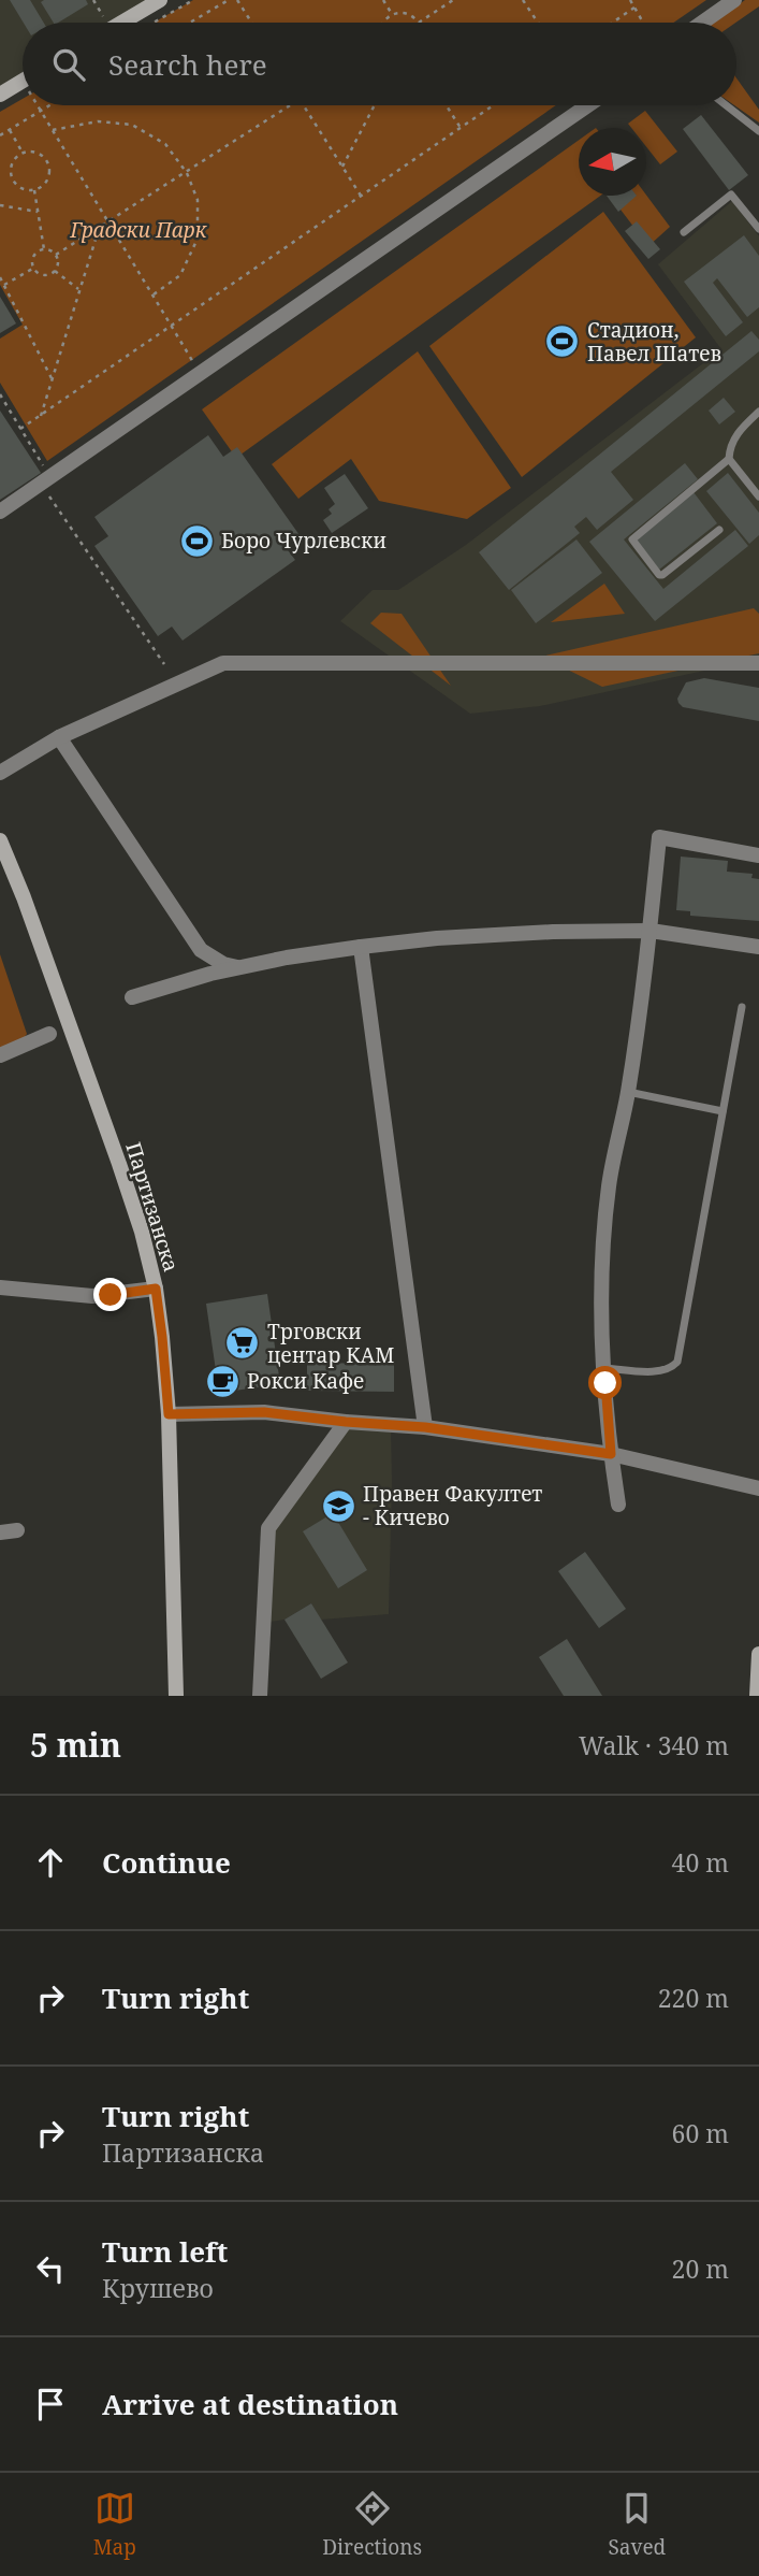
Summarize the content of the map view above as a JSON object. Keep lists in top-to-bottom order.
{
  "streets": {
    "street": ["Партизанска"]
  },
  "parks": ["Градски Парк"],
  "places": {
    "sports": ["Стадион, Павел Шатев", "Боро Чурлевски"],
    "supermarket": ["Трговски центар КАМ"],
    "cafe": ["Рокси Кафе"],
    "school or university": ["Правен Факултет - Кичево"]
  },
  "north": "left",
  "page": {
    "search": "Search here",
    "heading": ["5 min", "Walk · 340 m"],
    "list": [
      ["Continue", "40 m"],
      ["Turn right", "220 m"],
      ["Turn right", "Партизанска", "60 m"],
      ["Turn left", "Крушево", "20 m"],
      "Arrive at destination"
    ],
    "nav": ["Map", "Directions", "Saved"]
  }
}
